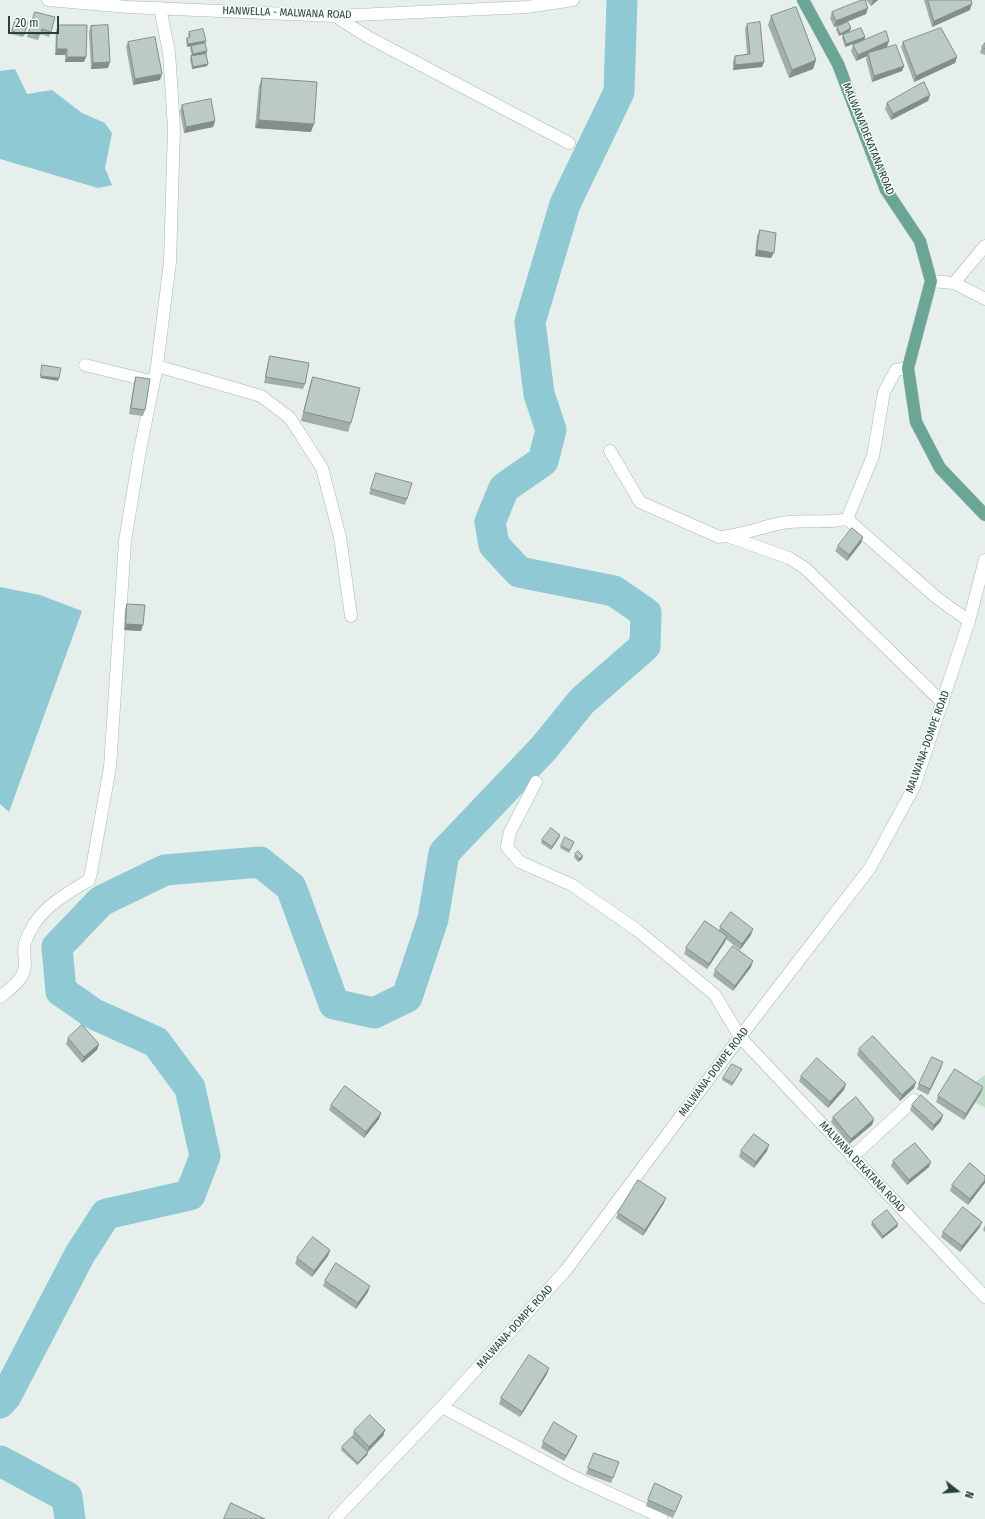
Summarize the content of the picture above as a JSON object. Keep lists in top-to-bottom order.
{
  "streets": {
    "main road": ["MALWANA DEKATANA ROAD"],
    "street": ["HANWELLA - MALWANA ROAD", "MALWANA-DOMPE ROAD"]
  },
  "crossings": [
    ["MALWANA DEKATANA ROAD", "MALWANA-DOMPE ROAD"]
  ],
  "scale_bar": "20 m",
  "north": "right"
}
